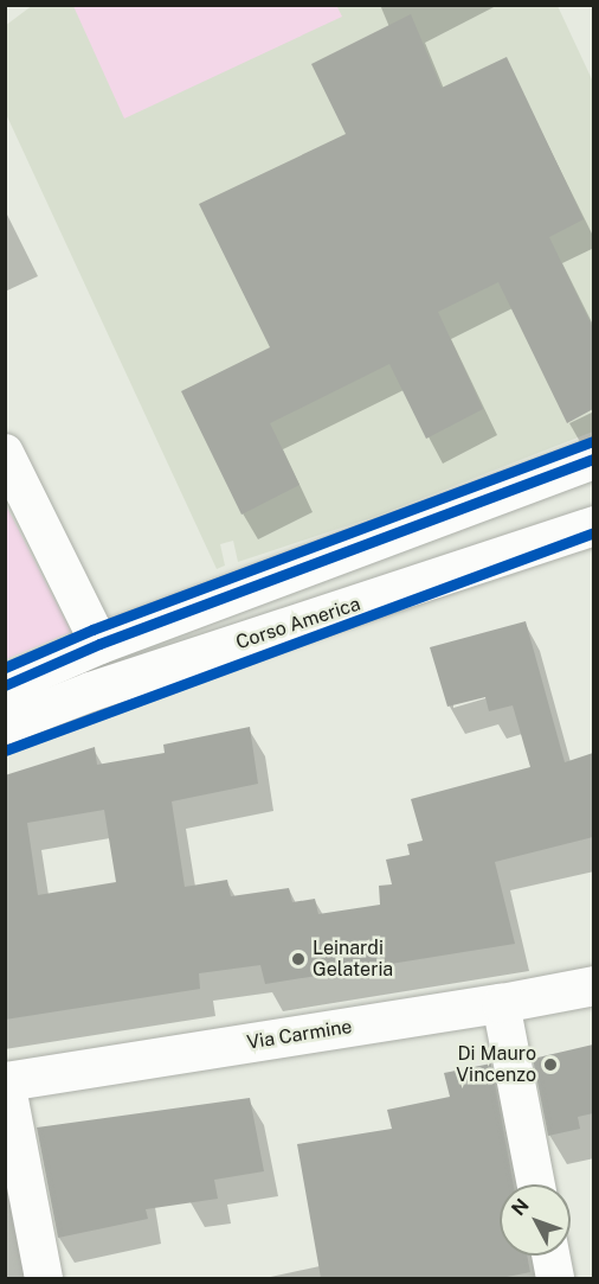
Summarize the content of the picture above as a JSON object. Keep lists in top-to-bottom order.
{
  "streets": {
    "street": ["Corso America", "Via Carmine"]
  },
  "places": ["Leinardi Gelateria", "Di Mauro Vincenzo"],
  "north": "top left"
}
